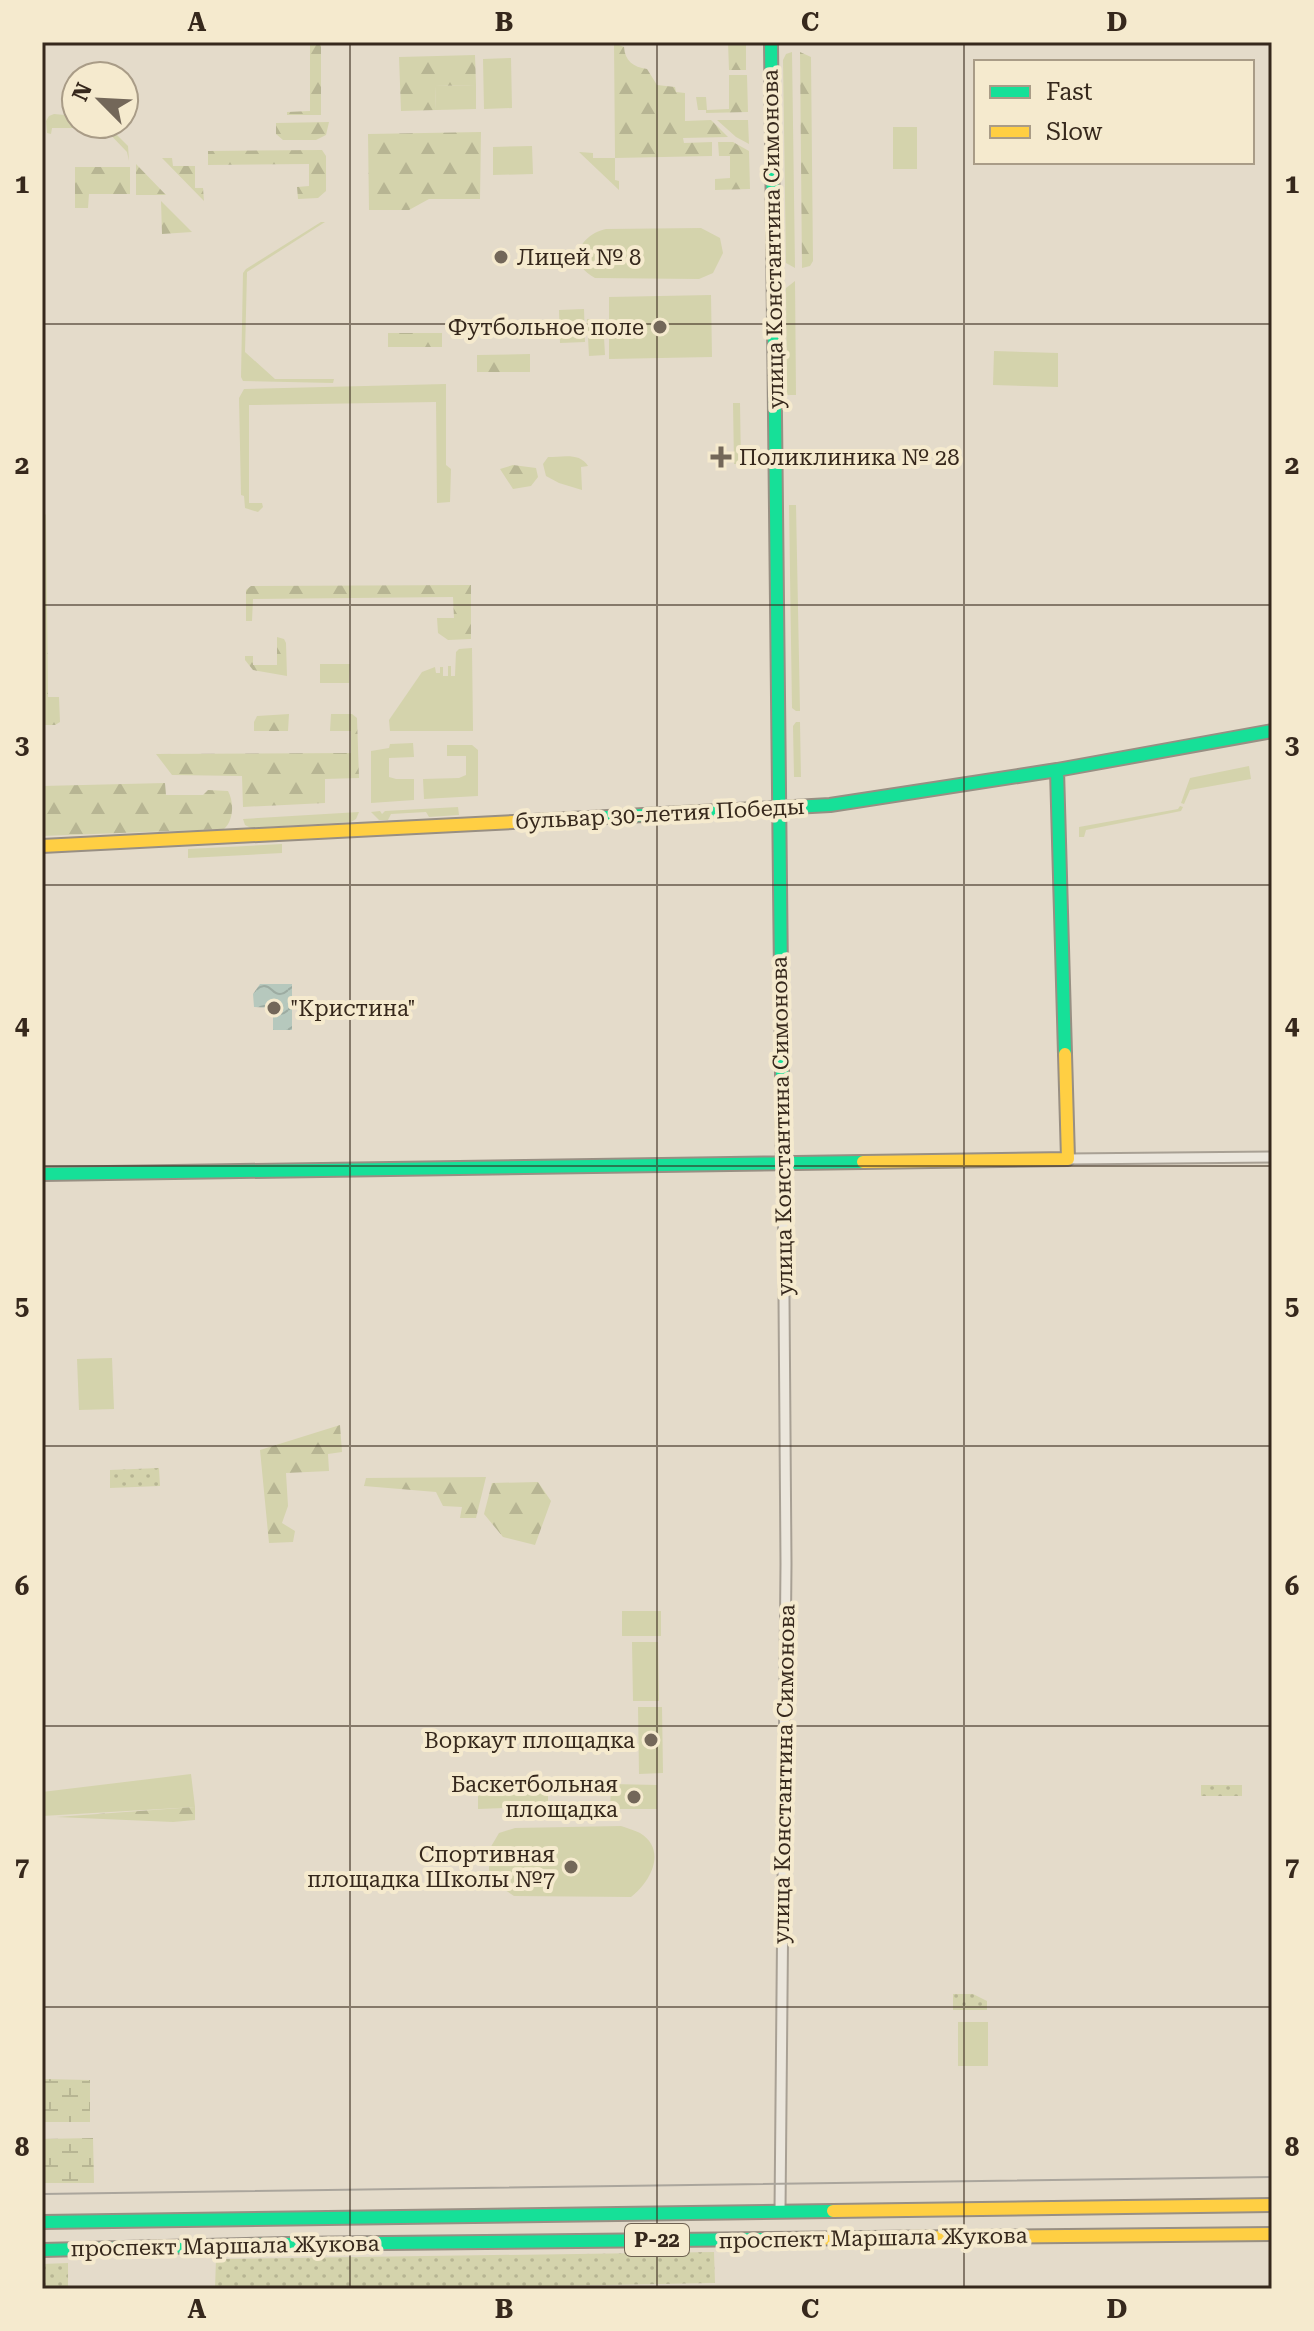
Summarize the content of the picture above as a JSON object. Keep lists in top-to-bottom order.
{
  "streets": {
    "main road": [
      "улица Константина Симонова",
      "бульвар 30-летия Победы",
      "проспект Маршала Жукова",
      "Р-22"
    ]
  },
  "crossings": [
    ["улица Константина Симонова", "бульвар 30-летия Победы"],
    ["улица Константина Симонова", "проспект Маршала Жукова"]
  ],
  "places": {
    "other": [
      "Лицей № 8",
      "Футбольное поле",
      "\"Кристина\"",
      "Воркаут площадка",
      "Баскетбольная площадка",
      "Спортивная площадка Школы №7"
    ],
    "health": ["Поликлиника № 28"]
  },
  "legend": ["Fast", "Slow"],
  "north": "top left",
  "grid": {
    "columns": [
      "A",
      "B",
      "C",
      "D"
    ],
    "rows": [
      "1",
      "2",
      "3",
      "4",
      "5",
      "6",
      "7",
      "8"
    ]
  }
}
